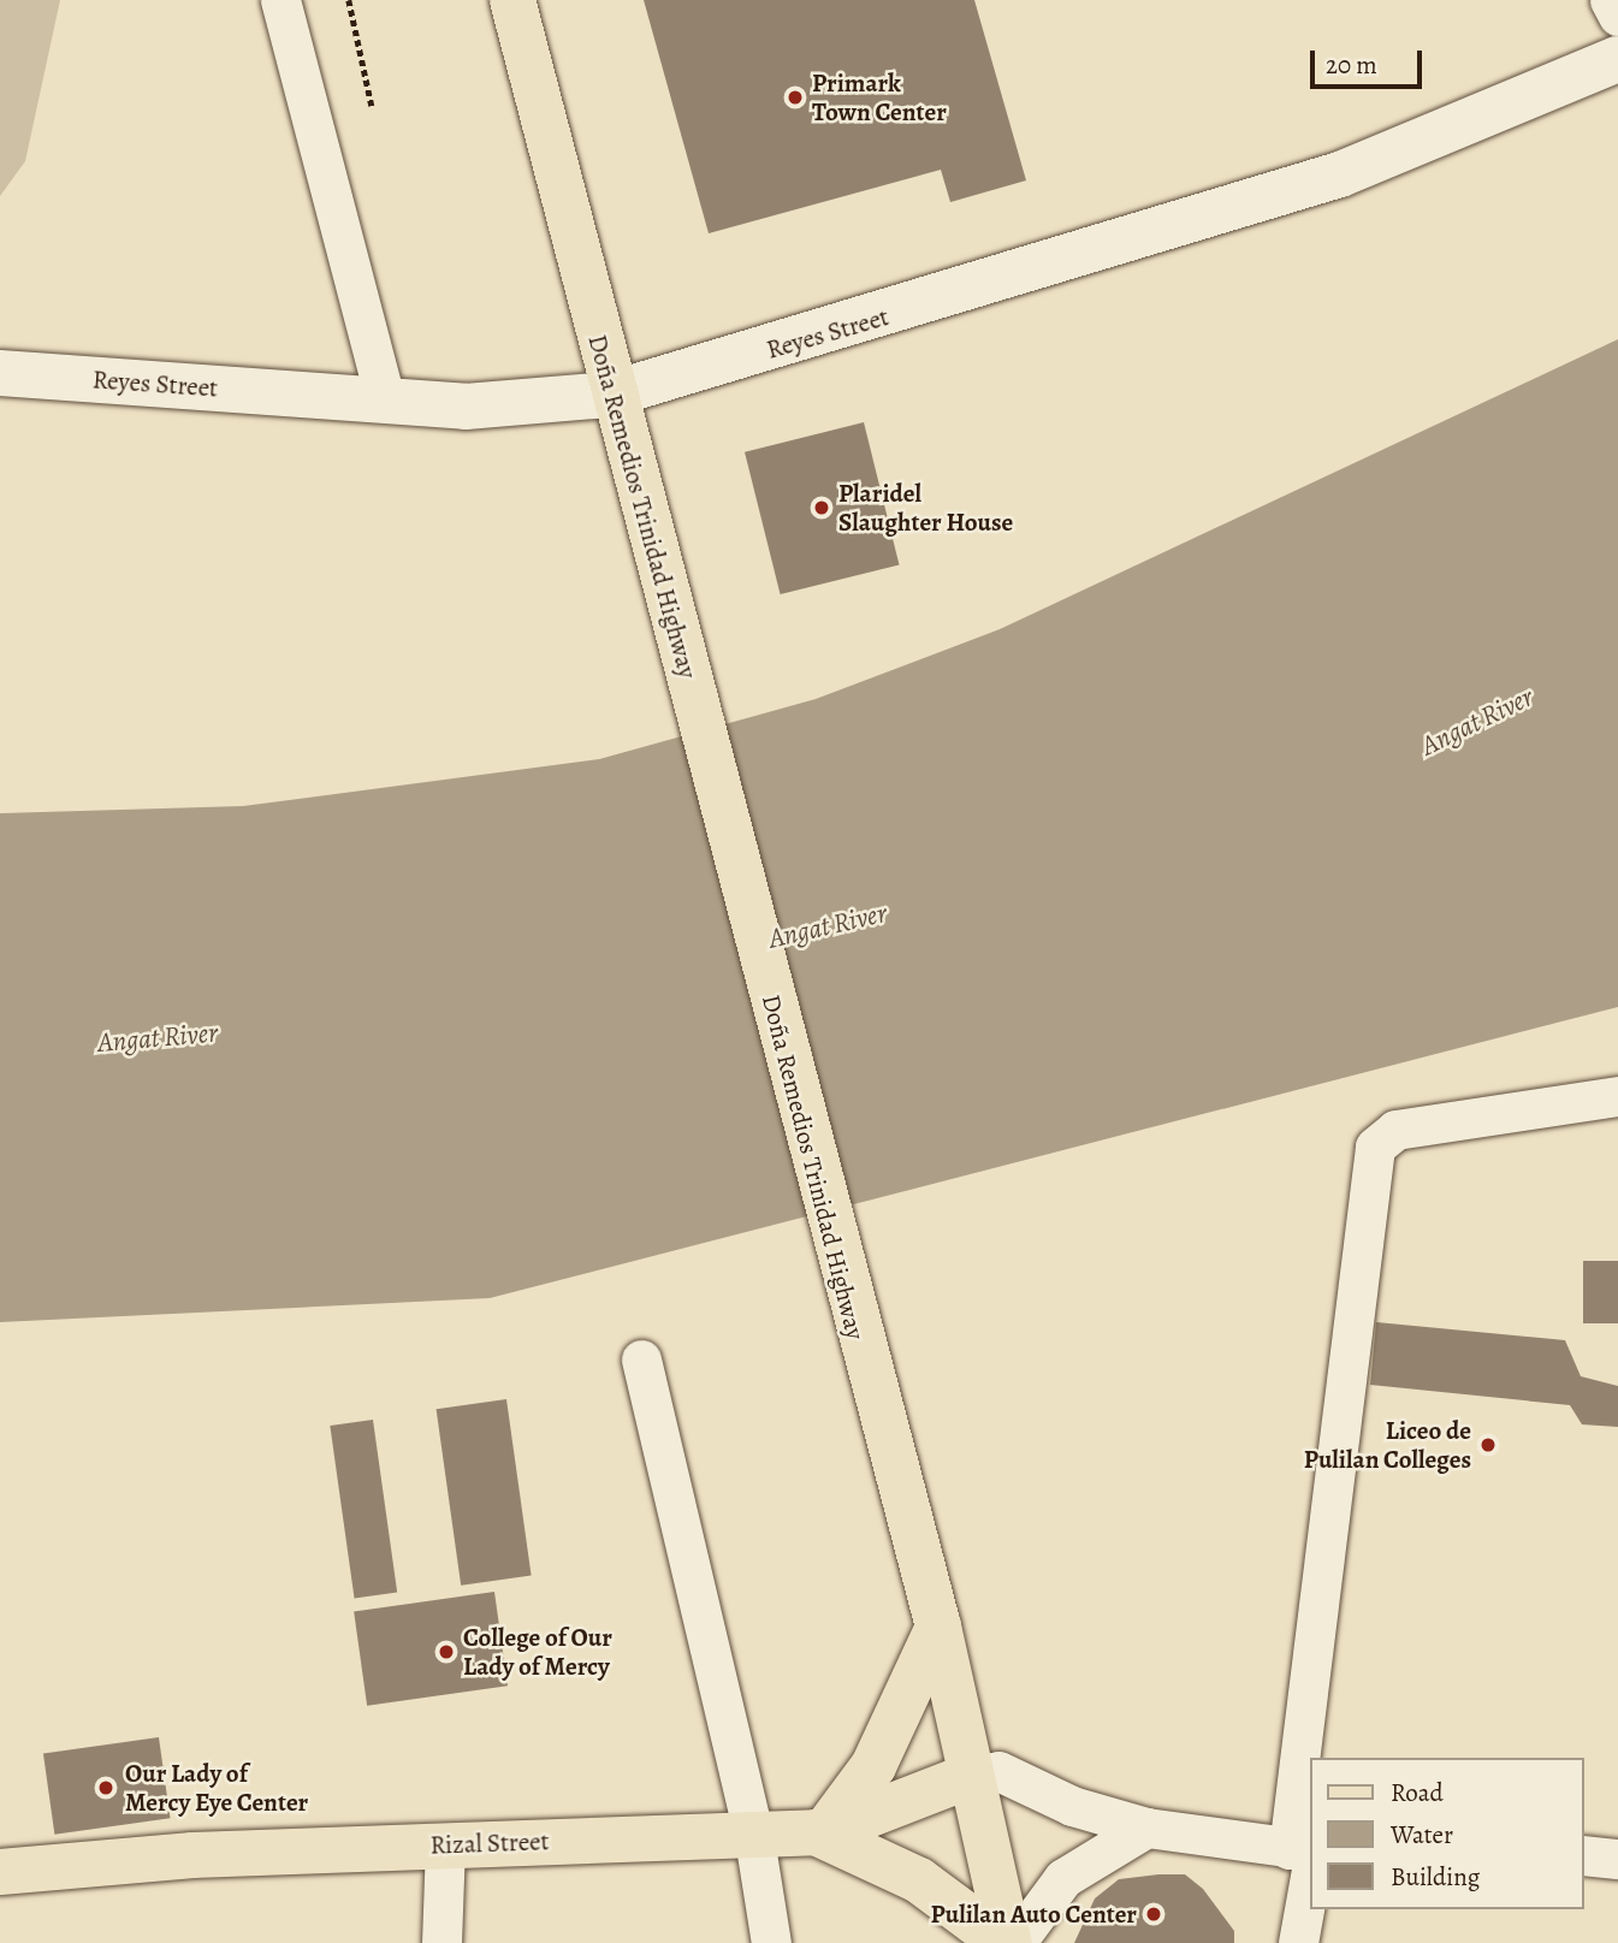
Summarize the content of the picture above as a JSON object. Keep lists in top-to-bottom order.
{
  "streets": {
    "main road": ["Doña Remedios Trinidad Highway", "Rizal Street"],
    "street": ["Reyes Street"]
  },
  "crossings": [
    ["Reyes Street", "Doña Remedios Trinidad Highway"],
    ["Doña Remedios Trinidad Highway", "Rizal Street"]
  ],
  "water": ["Angat River"],
  "places": [
    "Primark Town Center",
    "Plaridel Slaughter House",
    "Liceo de Pulilan Colleges",
    "College of Our Lady of Mercy",
    "Our Lady of Mercy Eye Center",
    "Pulilan Auto Center"
  ],
  "legend": ["Road", "Water", "Building"],
  "scale_bar": "20 m"
}
